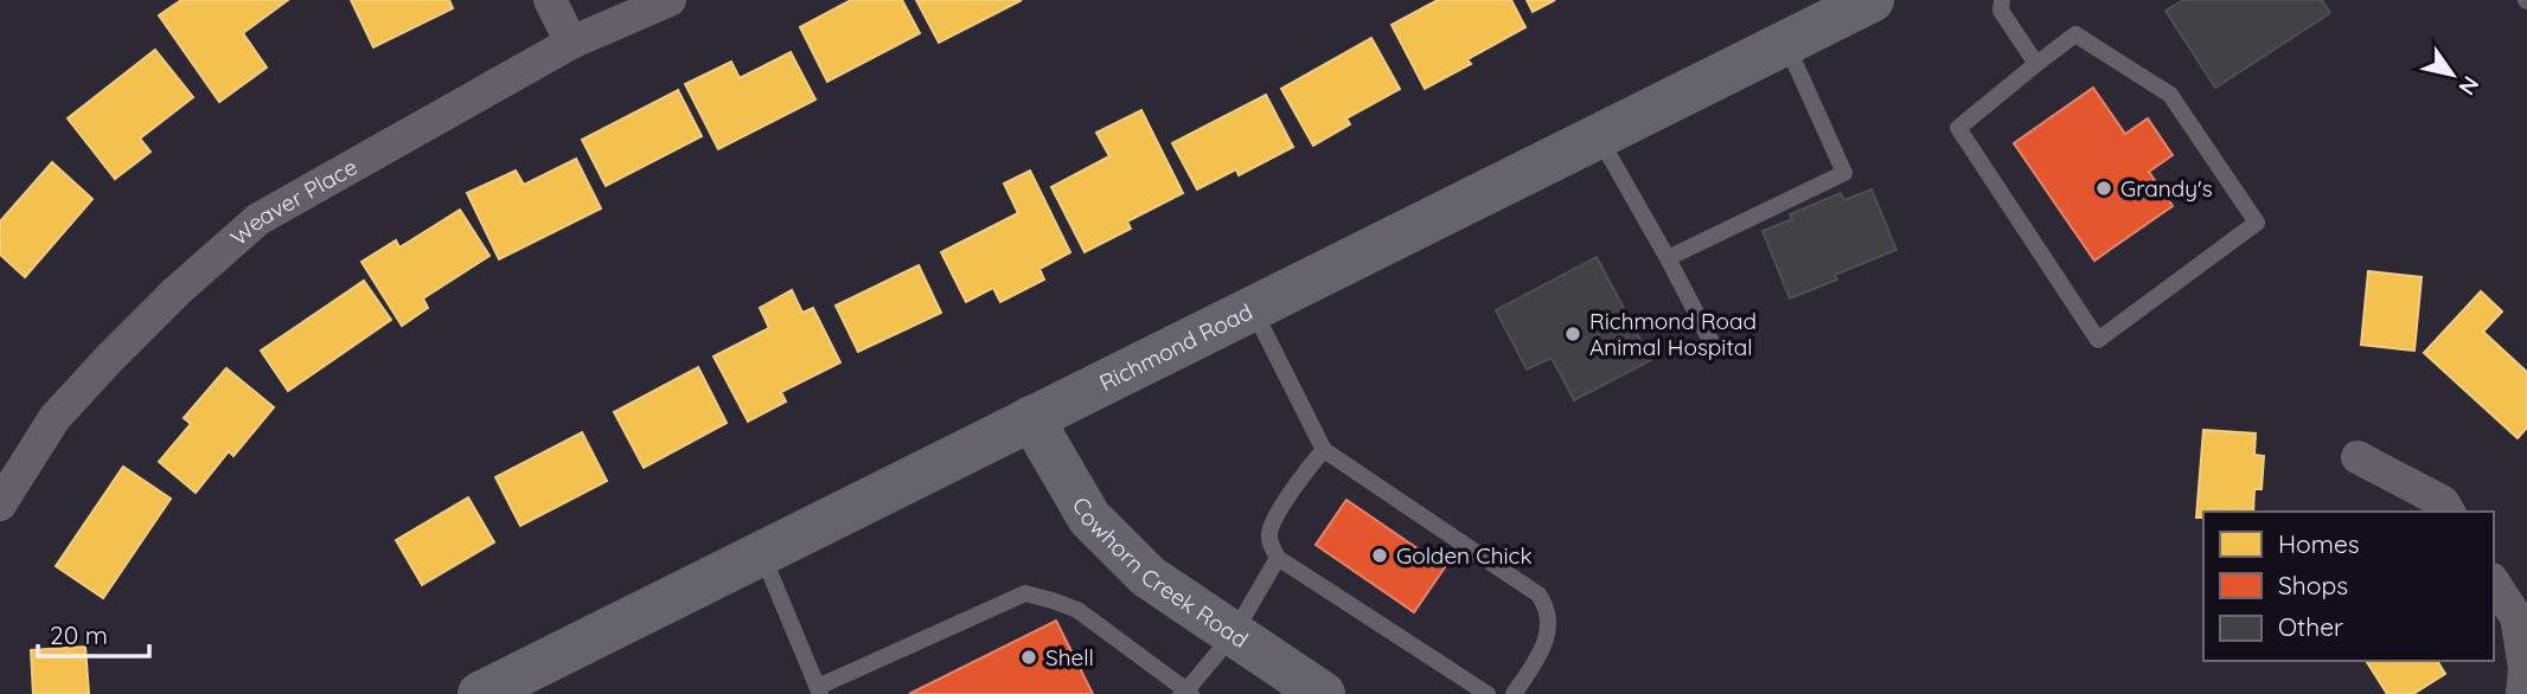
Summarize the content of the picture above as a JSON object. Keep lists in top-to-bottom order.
{
  "streets": {
    "main road": ["Richmond Road", "Cowhorn Creek Road"],
    "street": ["Weaver Place"]
  },
  "crossings": [
    ["Richmond Road", "Cowhorn Creek Road"]
  ],
  "places": [
    "Grandy's",
    "Richmond Road Animal Hospital",
    "Golden Chick",
    "Shell"
  ],
  "legend": ["Homes", "Shops", "Other"],
  "scale_bar": "20 m",
  "north": "bottom right"
}
